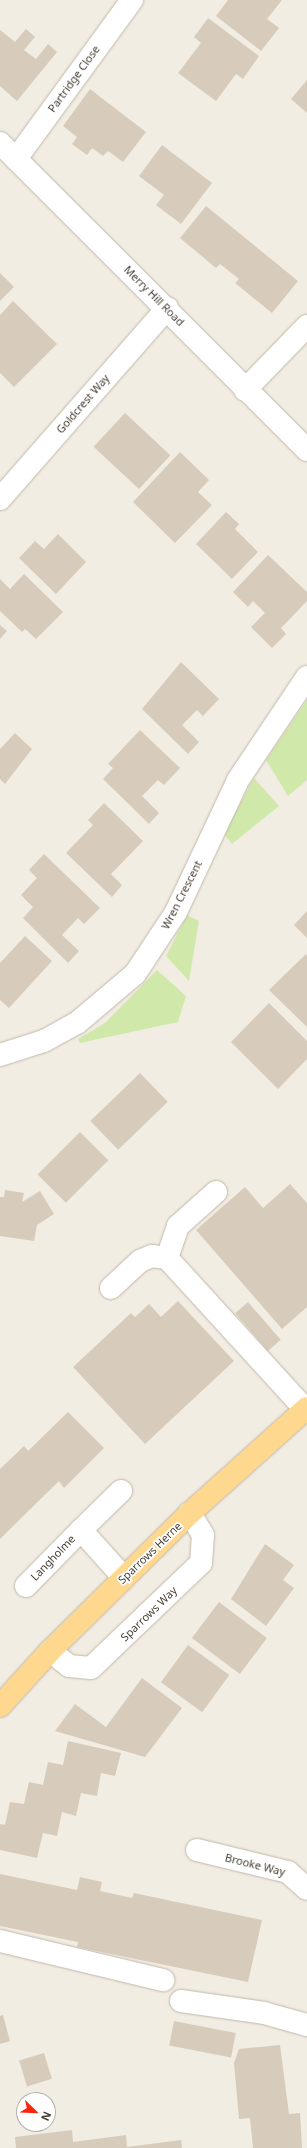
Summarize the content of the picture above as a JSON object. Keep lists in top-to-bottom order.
{
  "streets": {
    "main road": ["Sparrows Herne"],
    "street": [
      "Partridge Close",
      "Merry Hill Road",
      "Goldcrest Way",
      "Wren Crescent",
      "Langholme",
      "Sparrows Way",
      "Brooke Way"
    ]
  },
  "crossings": [
    ["Partridge Close", "Merry Hill Road"],
    ["Merry Hill Road", "Goldcrest Way"],
    ["Sparrows Herne", "Langholme"],
    ["Sparrows Herne", "Sparrows Way"]
  ],
  "north": "bottom right"
}
